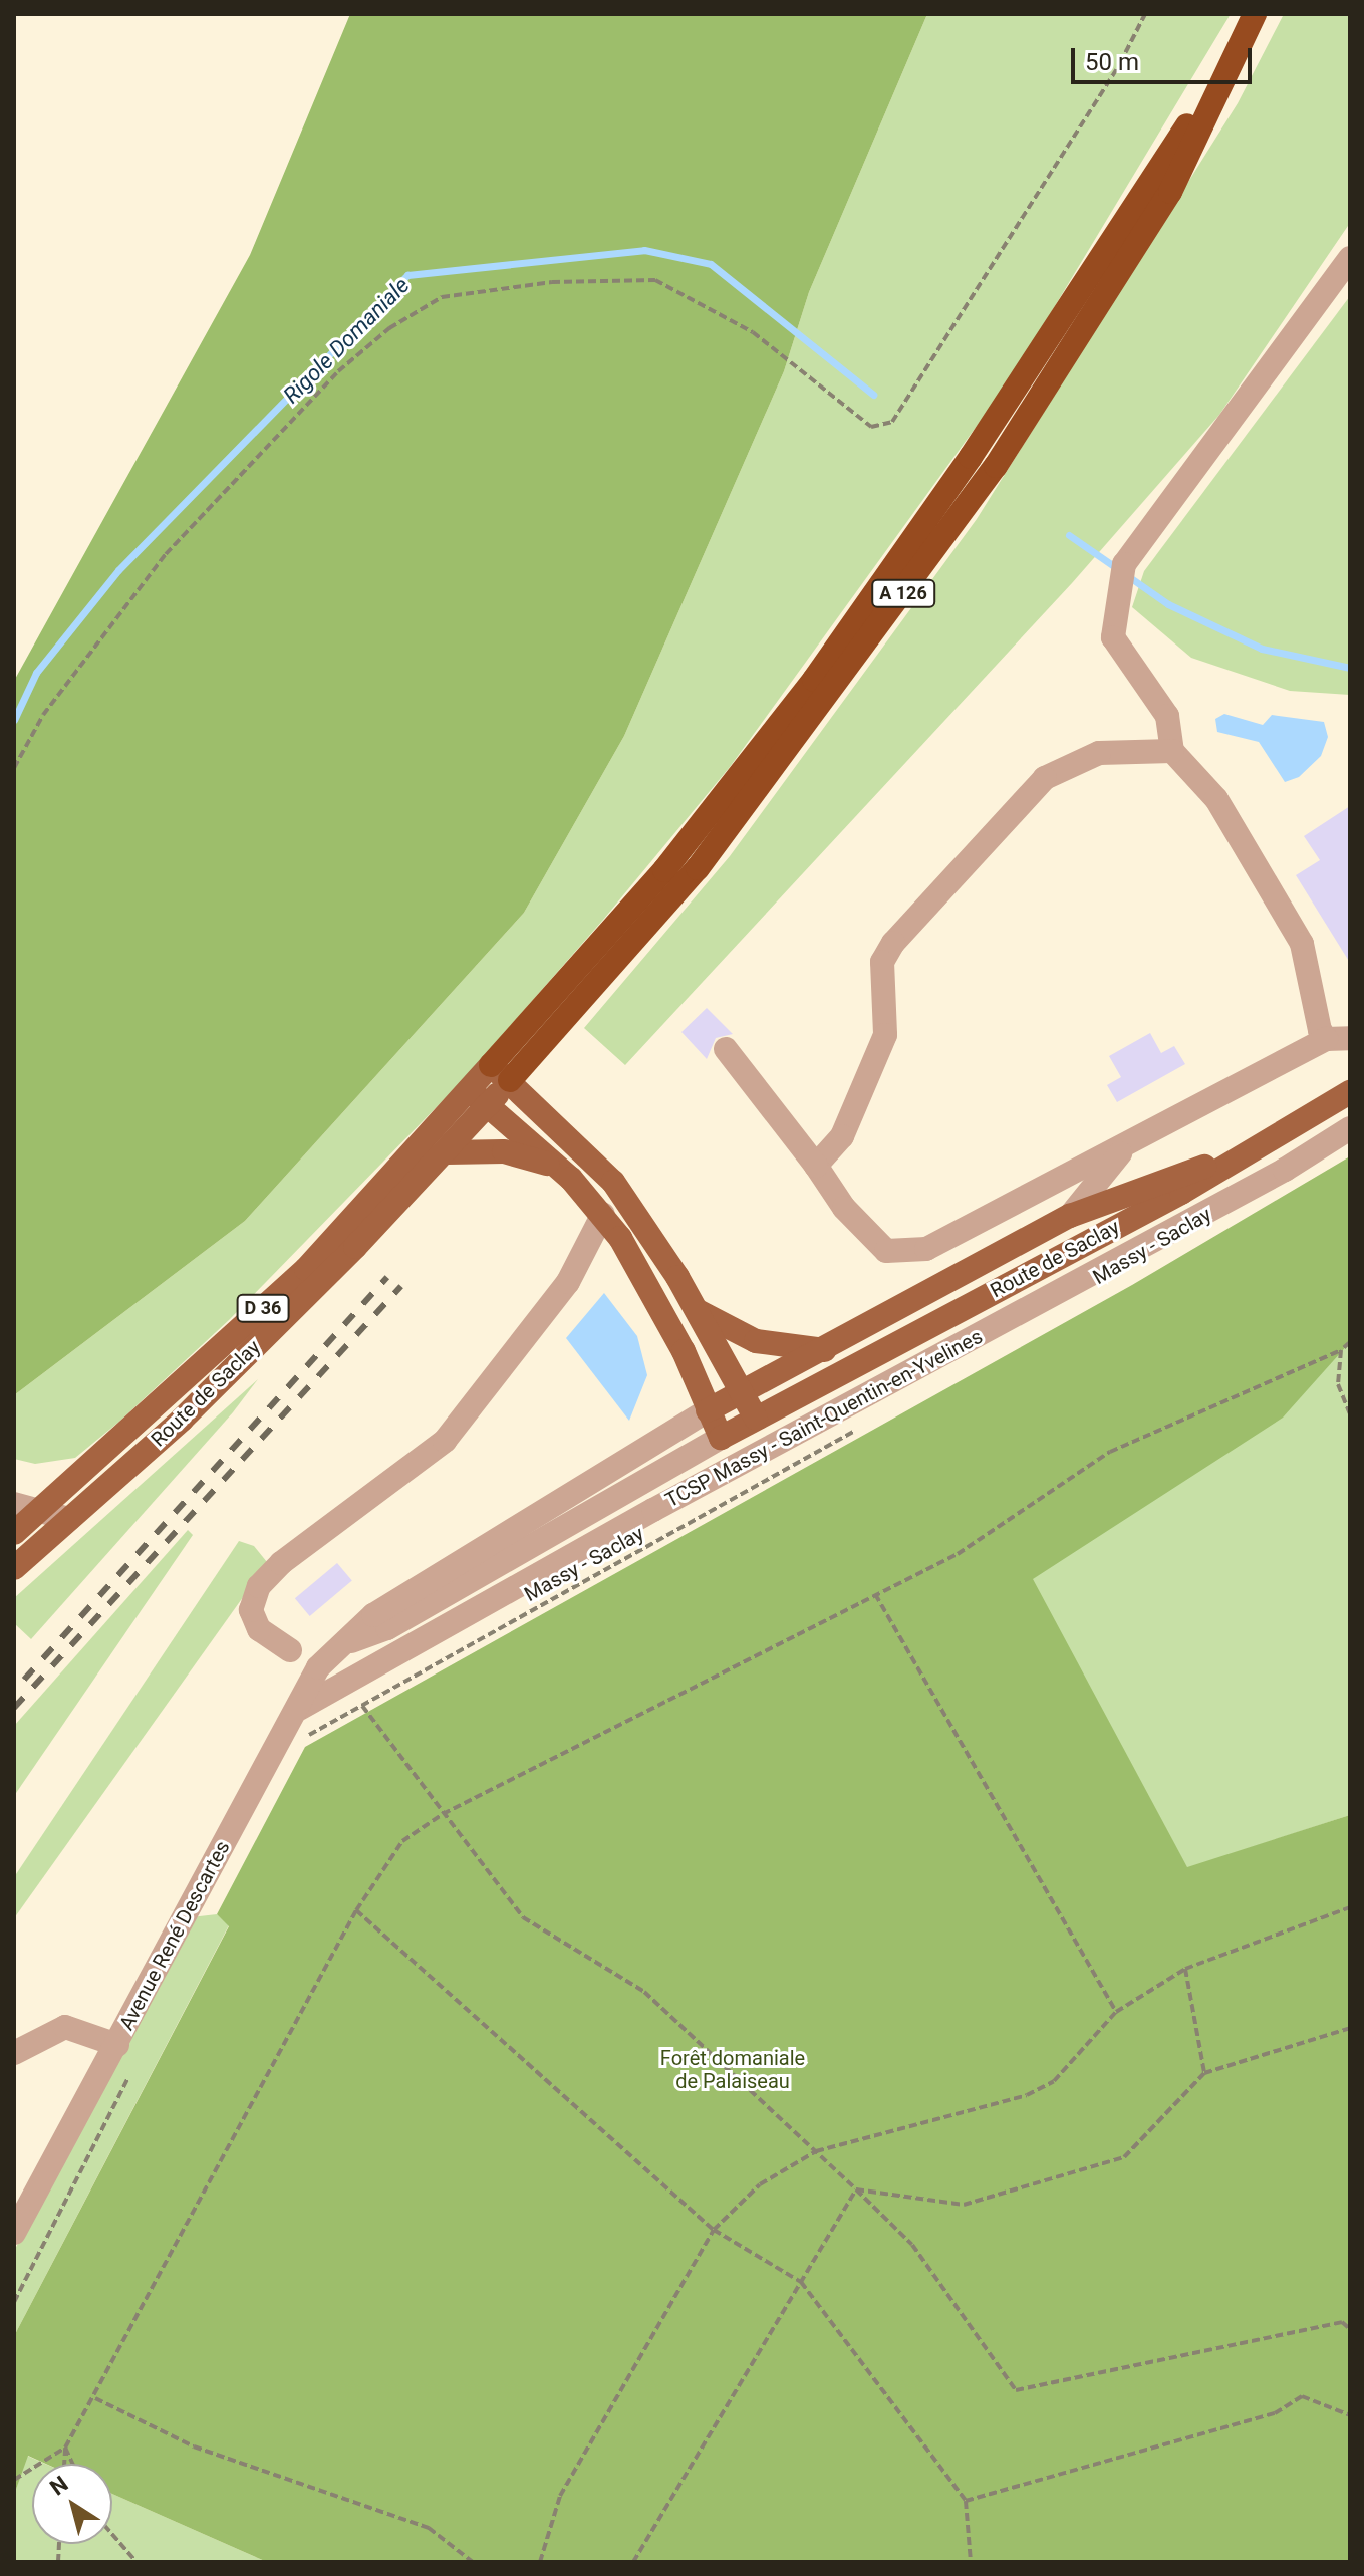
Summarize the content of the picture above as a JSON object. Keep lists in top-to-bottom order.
{
  "streets": {
    "highway": ["A 126"],
    "main road": ["Route de Saclay", "D 36"],
    "street": ["TCSP Massy - Saint-Quentin-en-Yvelines", "Avenue René Descartes"],
    "path": ["Massy - Saclay"]
  },
  "crossings": [
    ["A 126", "Route de Saclay"],
    ["TCSP Massy - Saint-Quentin-en-Yvelines", "Avenue René Descartes"]
  ],
  "water": ["Rigole Domaniale"],
  "parks": ["Forêt domaniale de Palaiseau"],
  "scale_bar": "50 m",
  "north": "top left"
}
